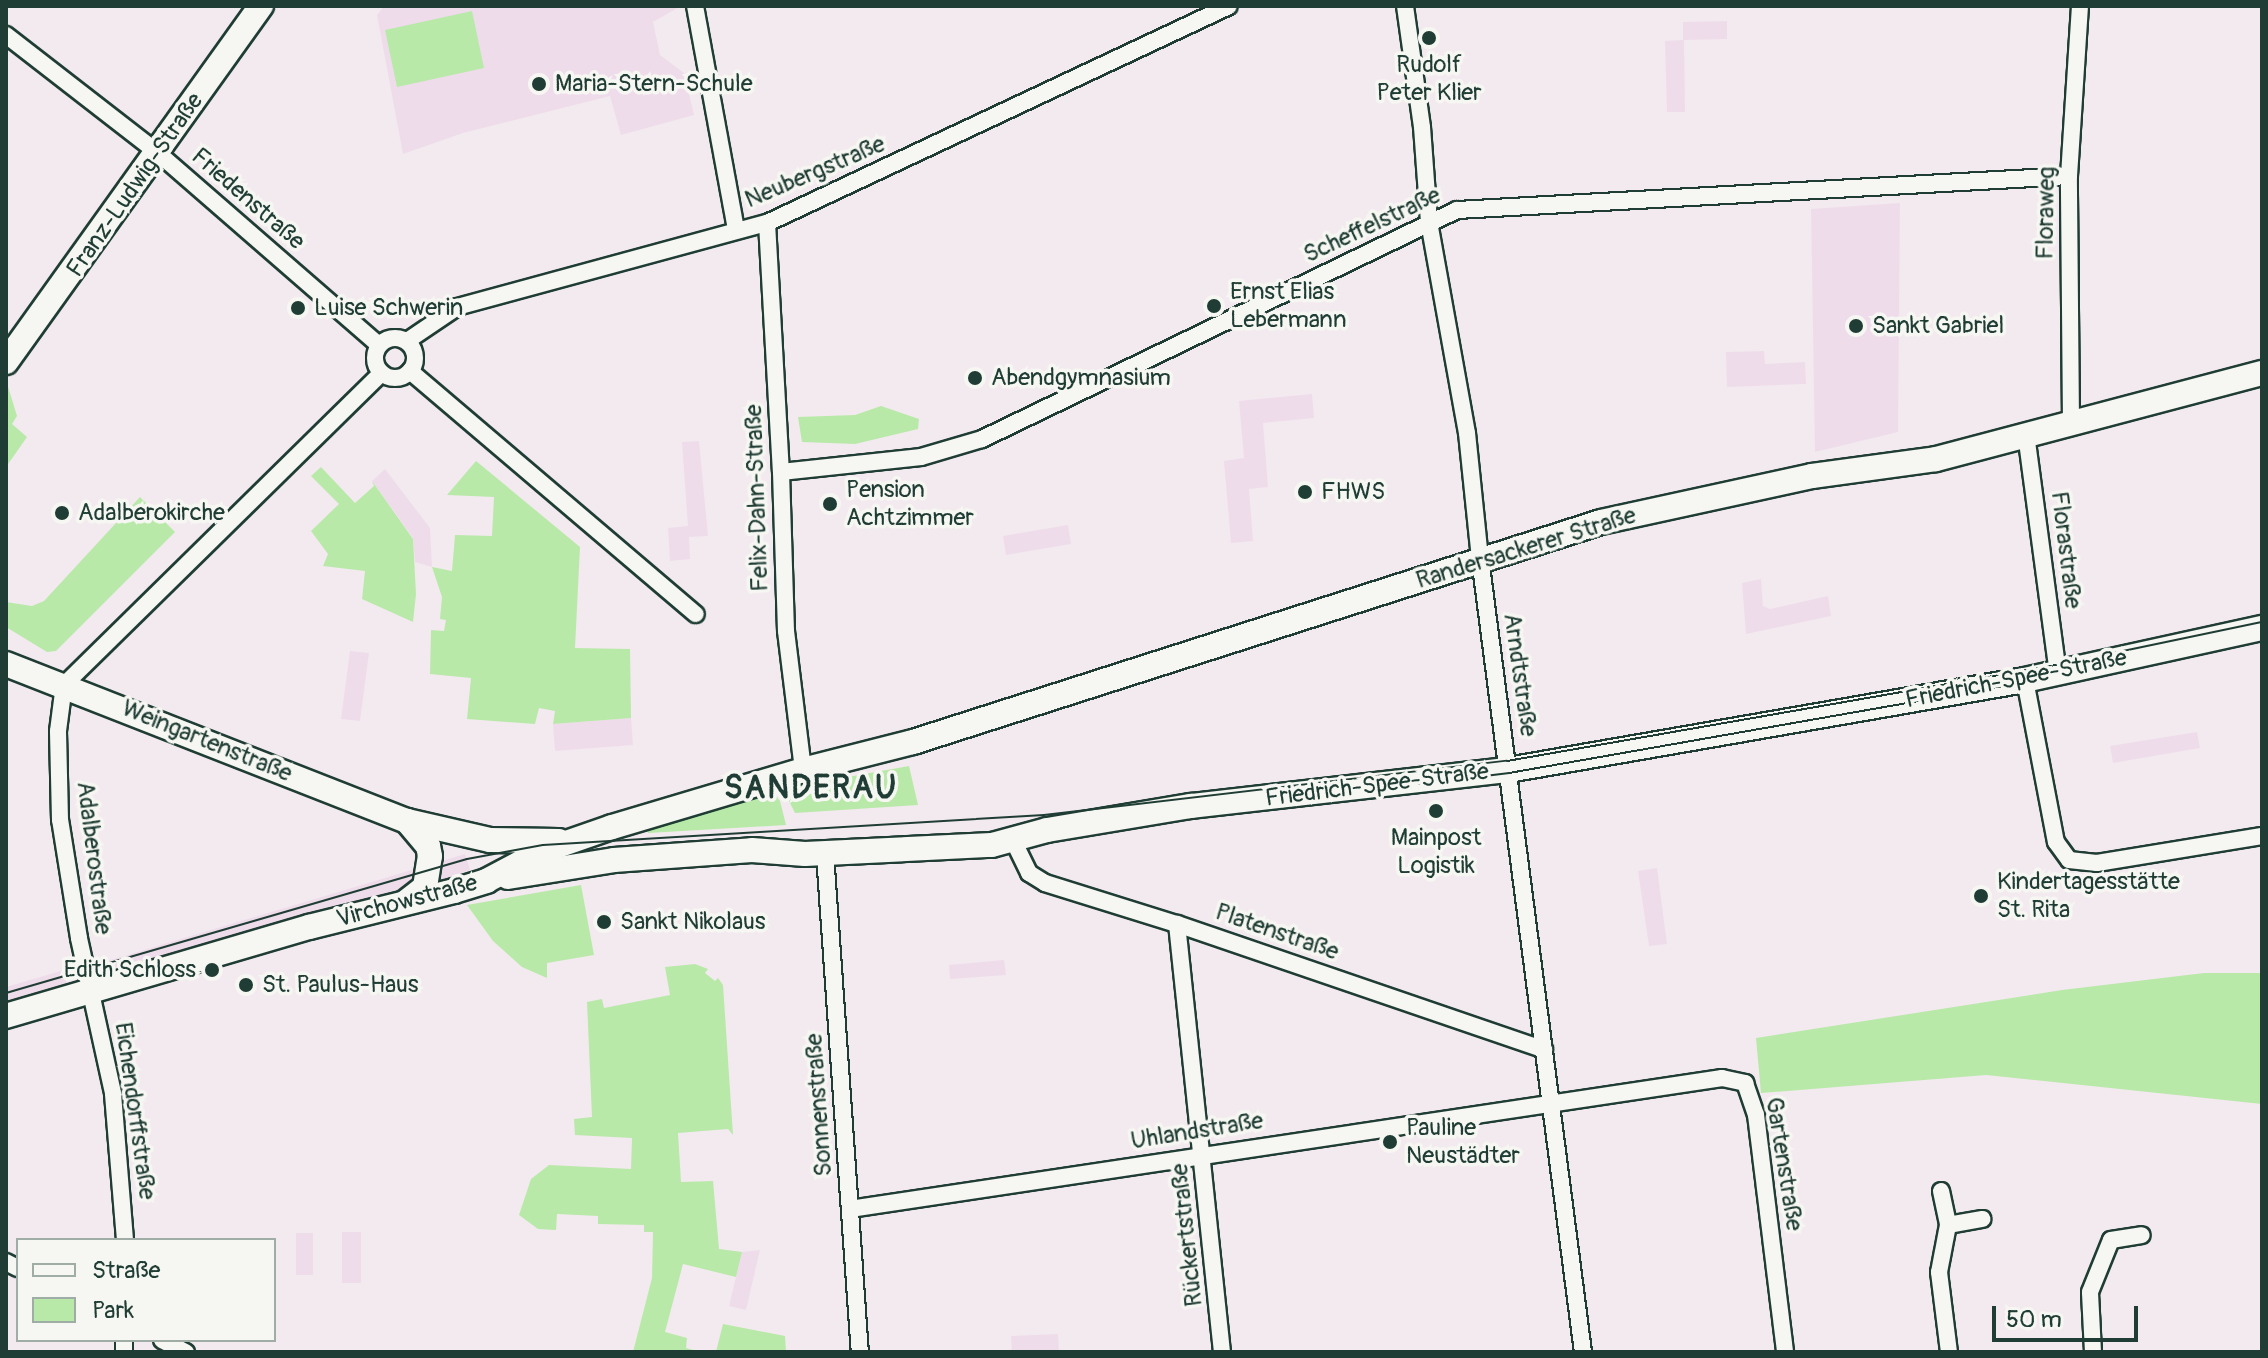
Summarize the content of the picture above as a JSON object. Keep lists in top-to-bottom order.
{
  "streets": {
    "street": [
      "Neubergstraße",
      "Franz-Ludwig-Straße",
      "Friedenstraße",
      "Floraweg",
      "Scheffelstraße",
      "Felix-Dahn-Straße",
      "Randersackerer Straße",
      "Florastraße",
      "Arndtstraße",
      "Friedrich-Spee-Straße",
      "Weingartenstraße",
      "Adalberostraße",
      "Virchowstraße",
      "Platenstraße",
      "Sonnenstraße",
      "Eichendorffstraße",
      "Uhlandstraße",
      "Gartenstraße",
      "Rückertstraße"
    ]
  },
  "crossings": [
    ["Neubergstraße", "Friedenstraße"],
    ["Neubergstraße", "Felix-Dahn-Straße"],
    ["Franz-Ludwig-Straße", "Friedenstraße"],
    ["Floraweg", "Scheffelstraße"],
    ["Floraweg", "Randersackerer Straße"],
    ["Scheffelstraße", "Felix-Dahn-Straße"],
    ["Scheffelstraße", "Arndtstraße"],
    ["Felix-Dahn-Straße", "Randersackerer Straße"],
    ["Felix-Dahn-Straße", "Virchowstraße"],
    ["Randersackerer Straße", "Florastraße"],
    ["Randersackerer Straße", "Arndtstraße"],
    ["Randersackerer Straße", "Virchowstraße"],
    ["Florastraße", "Friedrich-Spee-Straße"],
    ["Arndtstraße", "Friedrich-Spee-Straße"],
    ["Arndtstraße", "Platenstraße"],
    ["Arndtstraße", "Uhlandstraße"],
    ["Arndtstraße", "Gartenstraße"],
    ["Friedrich-Spee-Straße", "Virchowstraße"],
    ["Friedrich-Spee-Straße", "Platenstraße"],
    ["Friedrich-Spee-Straße", "Sonnenstraße"],
    ["Weingartenstraße", "Adalberostraße"],
    ["Weingartenstraße", "Virchowstraße"],
    ["Adalberostraße", "Virchowstraße"],
    ["Adalberostraße", "Eichendorffstraße"],
    ["Virchowstraße", "Eichendorffstraße"],
    ["Platenstraße", "Rückertstraße"],
    ["Sonnenstraße", "Uhlandstraße"],
    ["Uhlandstraße", "Gartenstraße"],
    ["Uhlandstraße", "Rückertstraße"]
  ],
  "districts": ["SANDERAU"],
  "places": [
    "Rudolf Peter Klier",
    "Maria-Stern-Schule",
    "Ernst Elias Lebermann",
    "Luise Schwerin",
    "Sankt Gabriel",
    "Abendgymnasium",
    "FHWS",
    "Pension Achtzimmer",
    "Adalberokirche",
    "Mainpost Logistik",
    "Kindertagesstätte St. Rita",
    "Sankt Nikolaus",
    "Edith Schloss",
    "St. Paulus-Haus",
    "Pauline Neustädter"
  ],
  "legend": ["Straße", "Park"],
  "scale_bar": "50 m"
}
